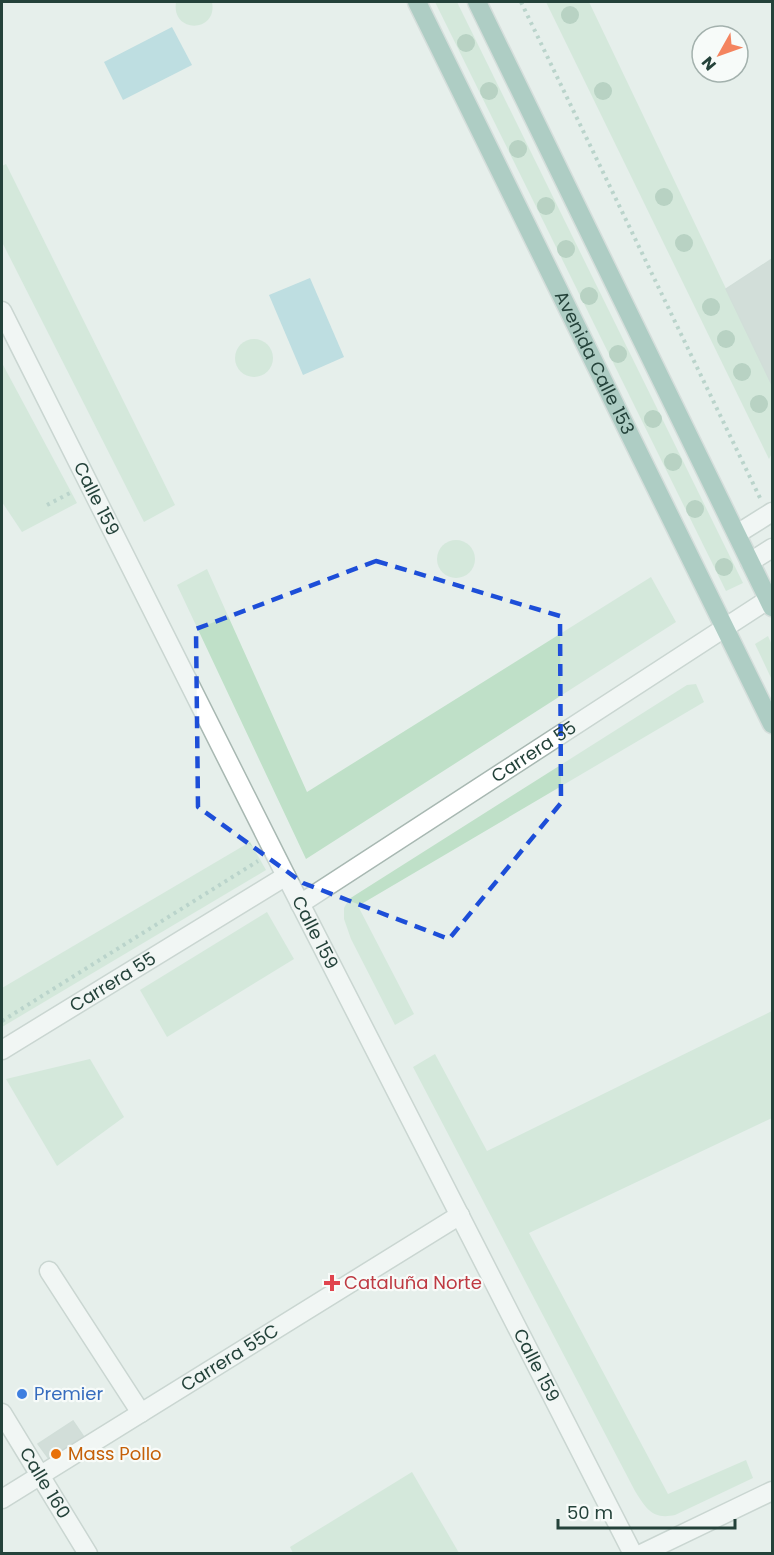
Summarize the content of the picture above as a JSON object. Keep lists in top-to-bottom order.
{
  "streets": {
    "main road": ["Avenida Calle 153"],
    "street": [
      "Calle 159",
      "Carrera 55",
      "Carrera 55C",
      "Calle 160"
    ]
  },
  "crossings": [
    ["Avenida Calle 153", "Carrera 55"],
    ["Calle 159", "Carrera 55"],
    ["Calle 159", "Carrera 55C"],
    ["Carrera 55C", "Calle 160"]
  ],
  "places": {
    "health": ["Cataluña Norte"],
    "other": ["Premier", "Mass Pollo"]
  },
  "scale_bar": "50 m",
  "north": "bottom left"
}
